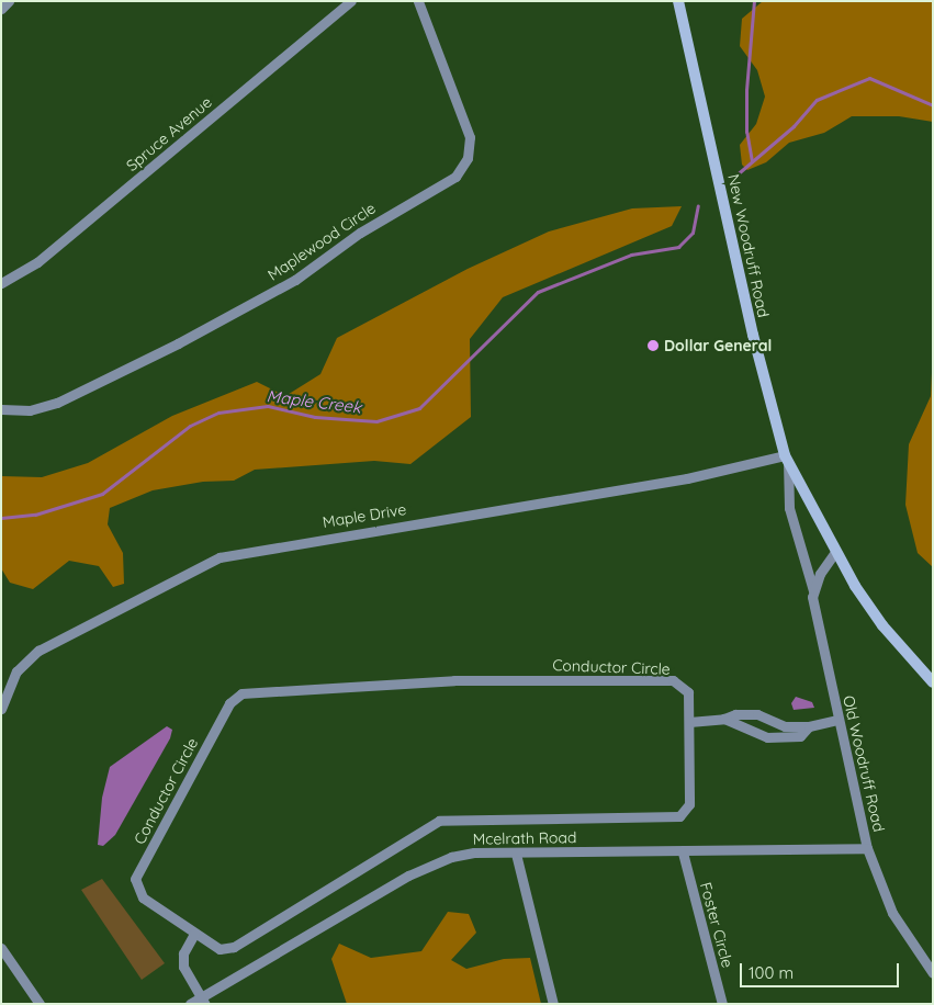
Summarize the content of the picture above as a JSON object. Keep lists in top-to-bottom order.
{
  "streets": {
    "main road": ["New Woodruff Road"],
    "street": [
      "Spruce Avenue",
      "Maplewood Circle",
      "Maple Drive",
      "Conductor Circle",
      "Old Woodruff Road",
      "Mcelrath Road",
      "Foster Circle"
    ]
  },
  "crossings": [
    ["New Woodruff Road", "Maple Drive"],
    ["New Woodruff Road", "Old Woodruff Road"],
    ["Maple Drive", "Old Woodruff Road"],
    ["Old Woodruff Road", "Mcelrath Road"],
    ["Mcelrath Road", "Foster Circle"]
  ],
  "water": ["Maple Creek"],
  "places": ["Dollar General"],
  "scale_bar": "100 m"
}
